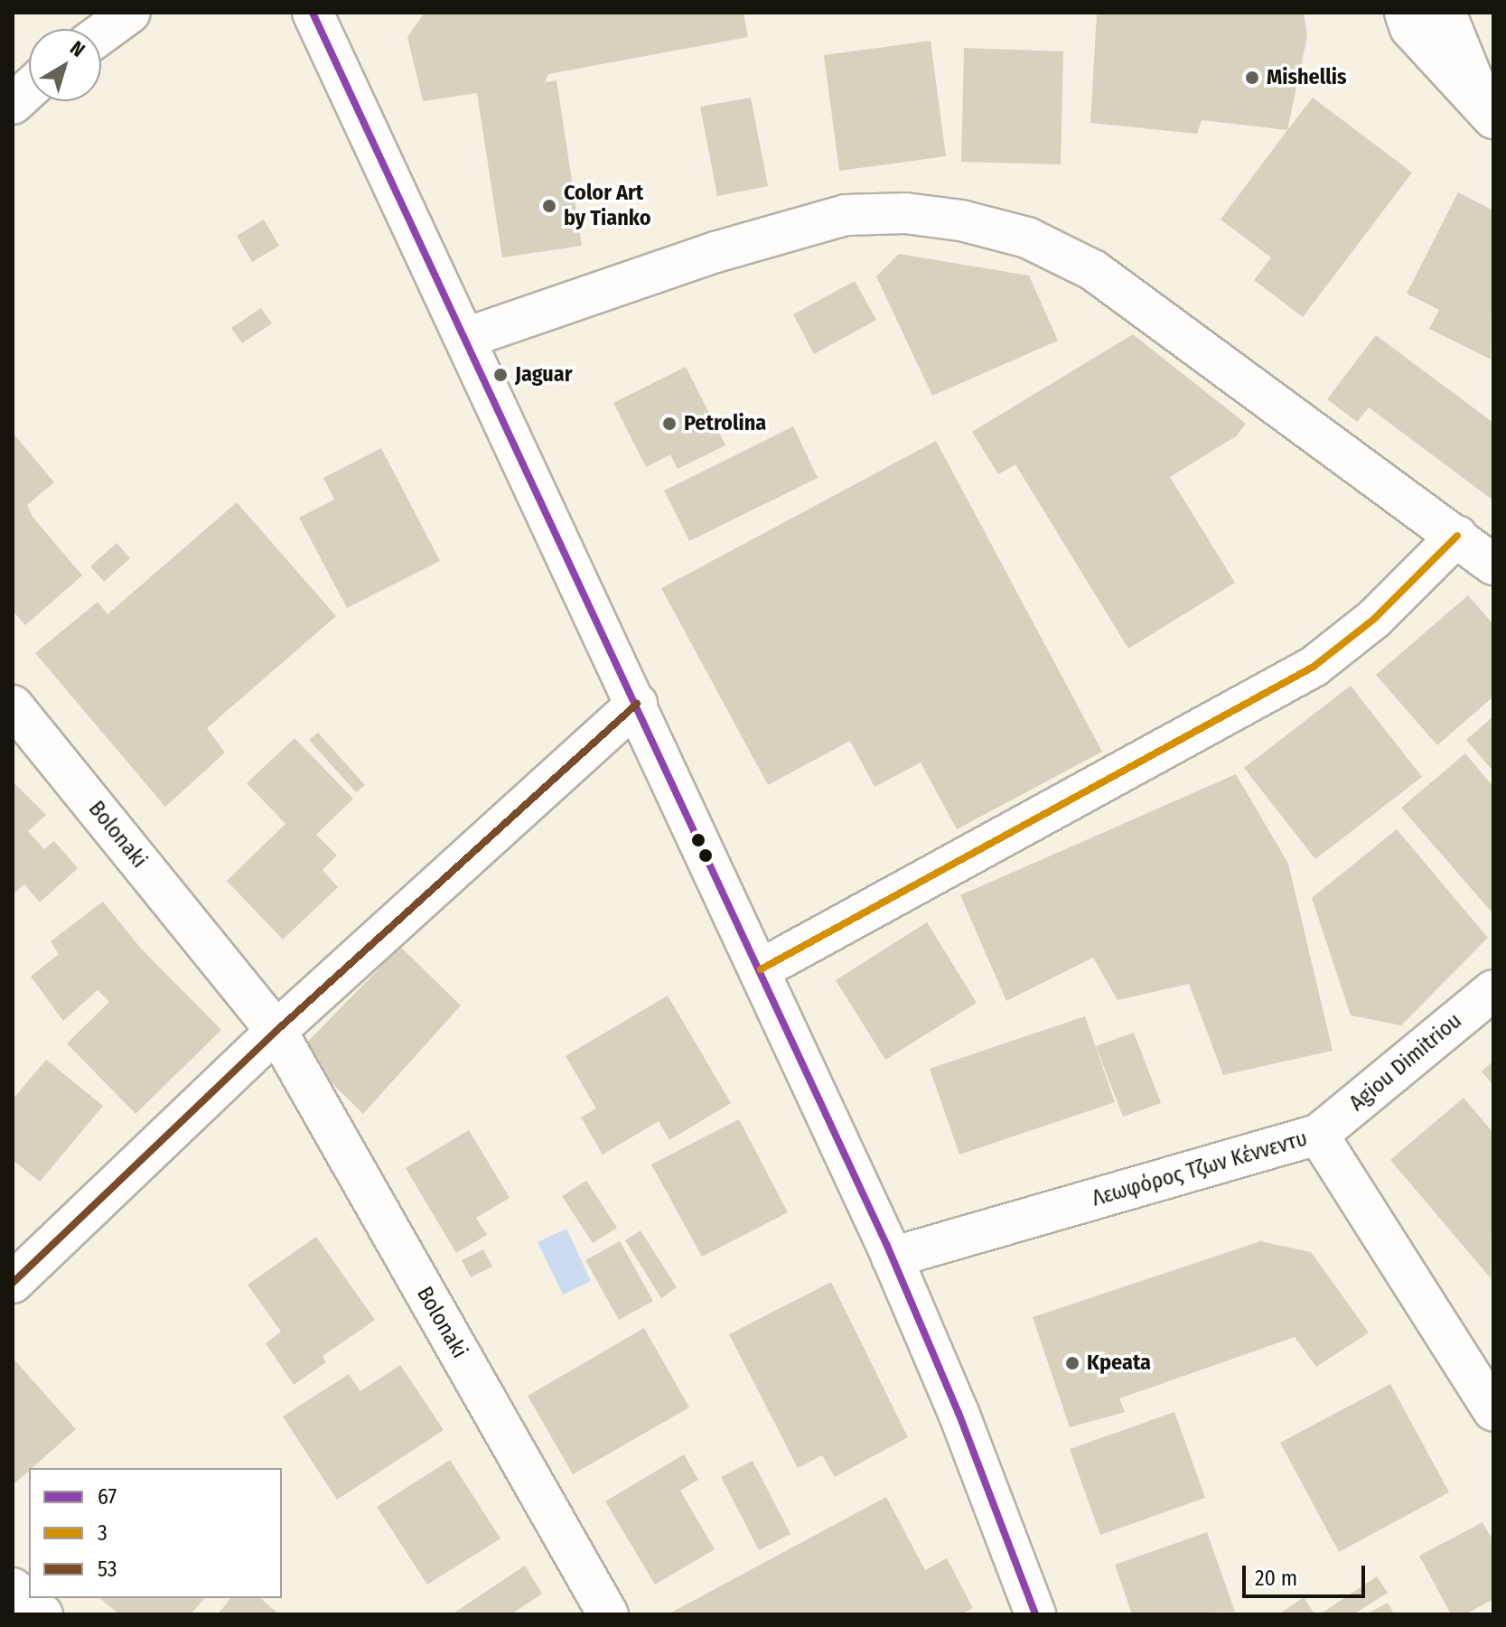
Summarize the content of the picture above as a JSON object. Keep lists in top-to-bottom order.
{
  "streets": {
    "street": ["Bolonaki", "Agiou Dimitriou", "Λεωφόρος Τζων Κέννεντυ"]
  },
  "crossings": [
    ["Agiou Dimitriou", "Λεωφόρος Τζων Κέννεντυ"]
  ],
  "places": [
    "Mishellis",
    "Color Art by Tianko",
    "Jaguar",
    "Petrolina",
    "Kpeata"
  ],
  "lines": ["transit line 67", "transit line 3", "transit line 53"],
  "legend": ["67", "3", "53"],
  "scale_bar": "20 m",
  "north": "top right"
}
